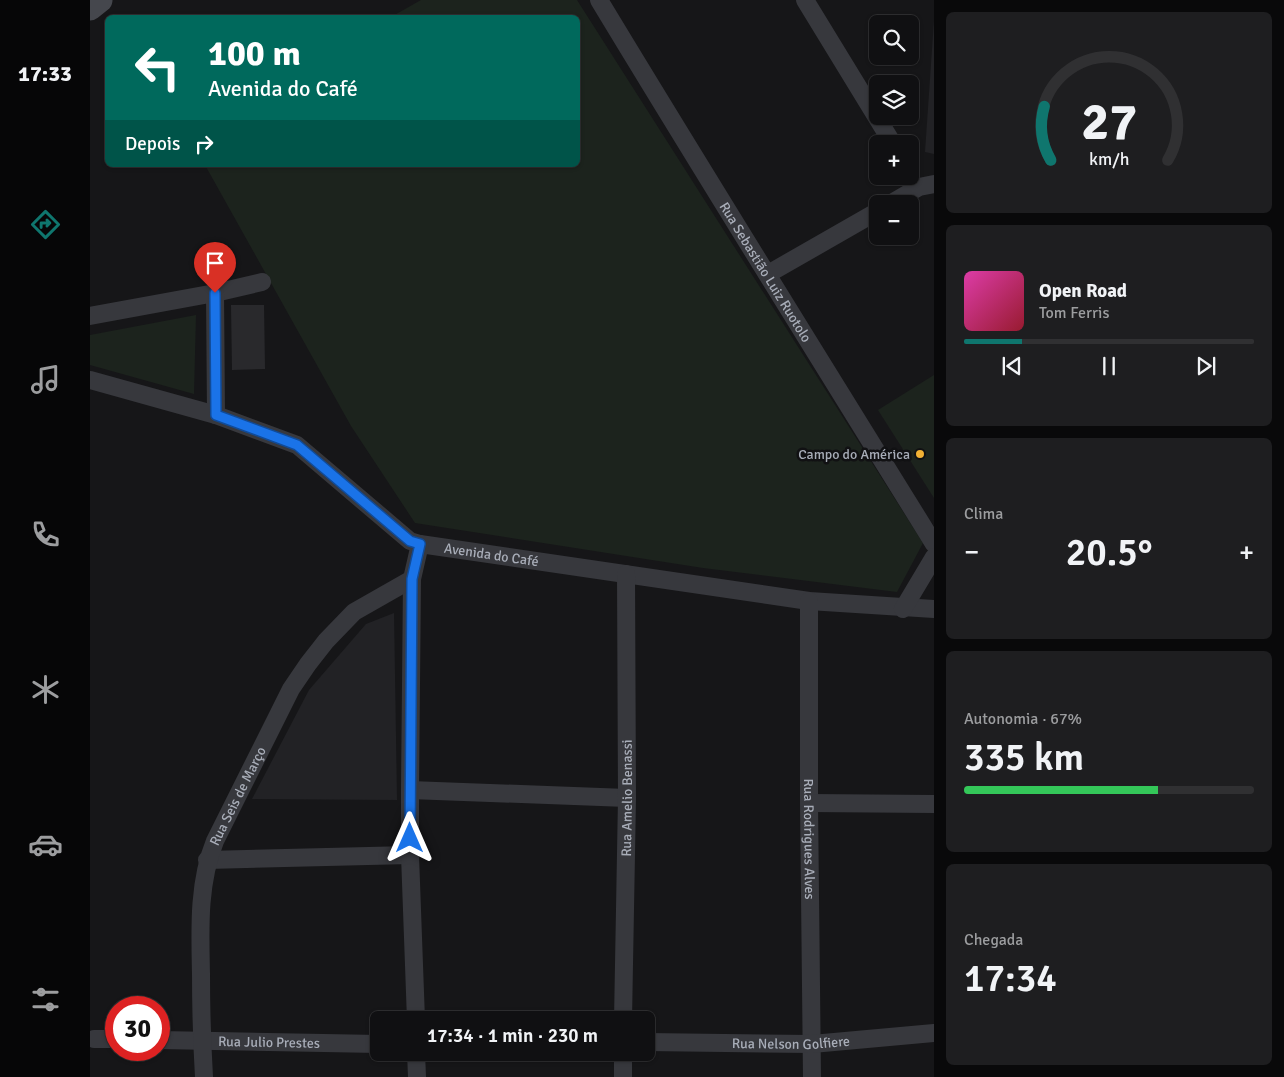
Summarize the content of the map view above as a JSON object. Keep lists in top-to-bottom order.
{
  "streets": {
    "street": [
      "Rua Sebastião Luiz Ruotolo",
      "Avenida do Café",
      "Rua Seis de Março",
      "Rua Amelio Benassi",
      "Rua Rodrigues Alves",
      "Rua Julio Prestes",
      "Rua Nelson Golfiere"
    ]
  },
  "crossings": [
    ["Avenida do Café", "Rua Amelio Benassi"],
    ["Avenida do Café", "Rua Rodrigues Alves"],
    ["Rua Seis de Março", "Rua Julio Prestes"],
    ["Rua Rodrigues Alves", "Rua Nelson Golfiere"]
  ],
  "places": ["Campo do América"],
  "page": {
    "tabs": "17:33",
    "map_buttons": ["+", "−"],
    "turn": ["100 m", "Avenida do Café"],
    "then": "Depois",
    "song": ["Open Road", "Tom Ferris"],
    "tile": [
      "Clima",
      ["Autonomia · 67%", "335 km"],
      ["Chegada", "17:34"]
    ],
    "heat": ["−", "20.5°", "+"],
    "limit": "30",
    "trip": "17:34 · 1 min · 230 m",
    "gauge": ["27", "km/h"]
  }
}
